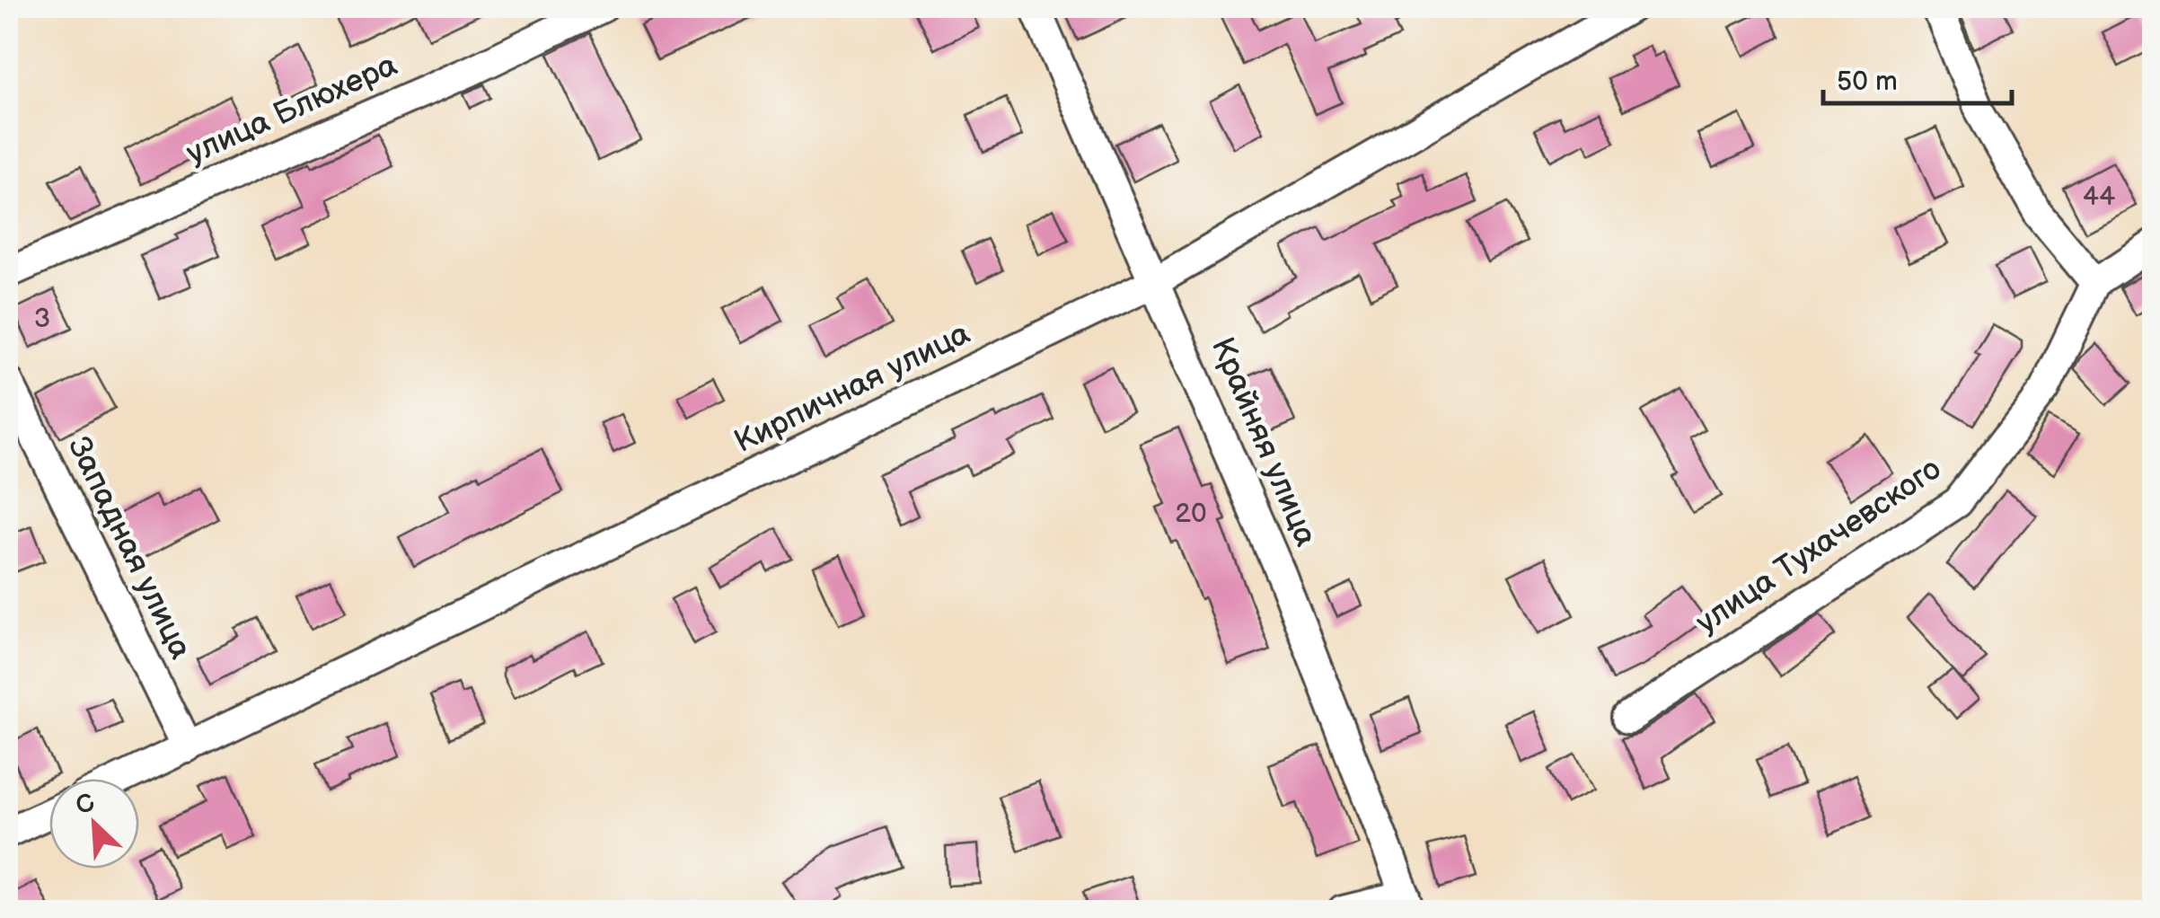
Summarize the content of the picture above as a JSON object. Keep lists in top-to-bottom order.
{
  "streets": {
    "street": [
      "улица Блюхера",
      "Кирпичная улица",
      "Крайняя улица",
      "улица Тухачевского",
      "Западная улица"
    ]
  },
  "crossings": [
    ["Кирпичная улица", "Крайняя улица"],
    ["Кирпичная улица", "Западная улица"]
  ],
  "house_numbers": ["44", "3", "20"],
  "scale_bar": "50 m",
  "north": "top left"
}
